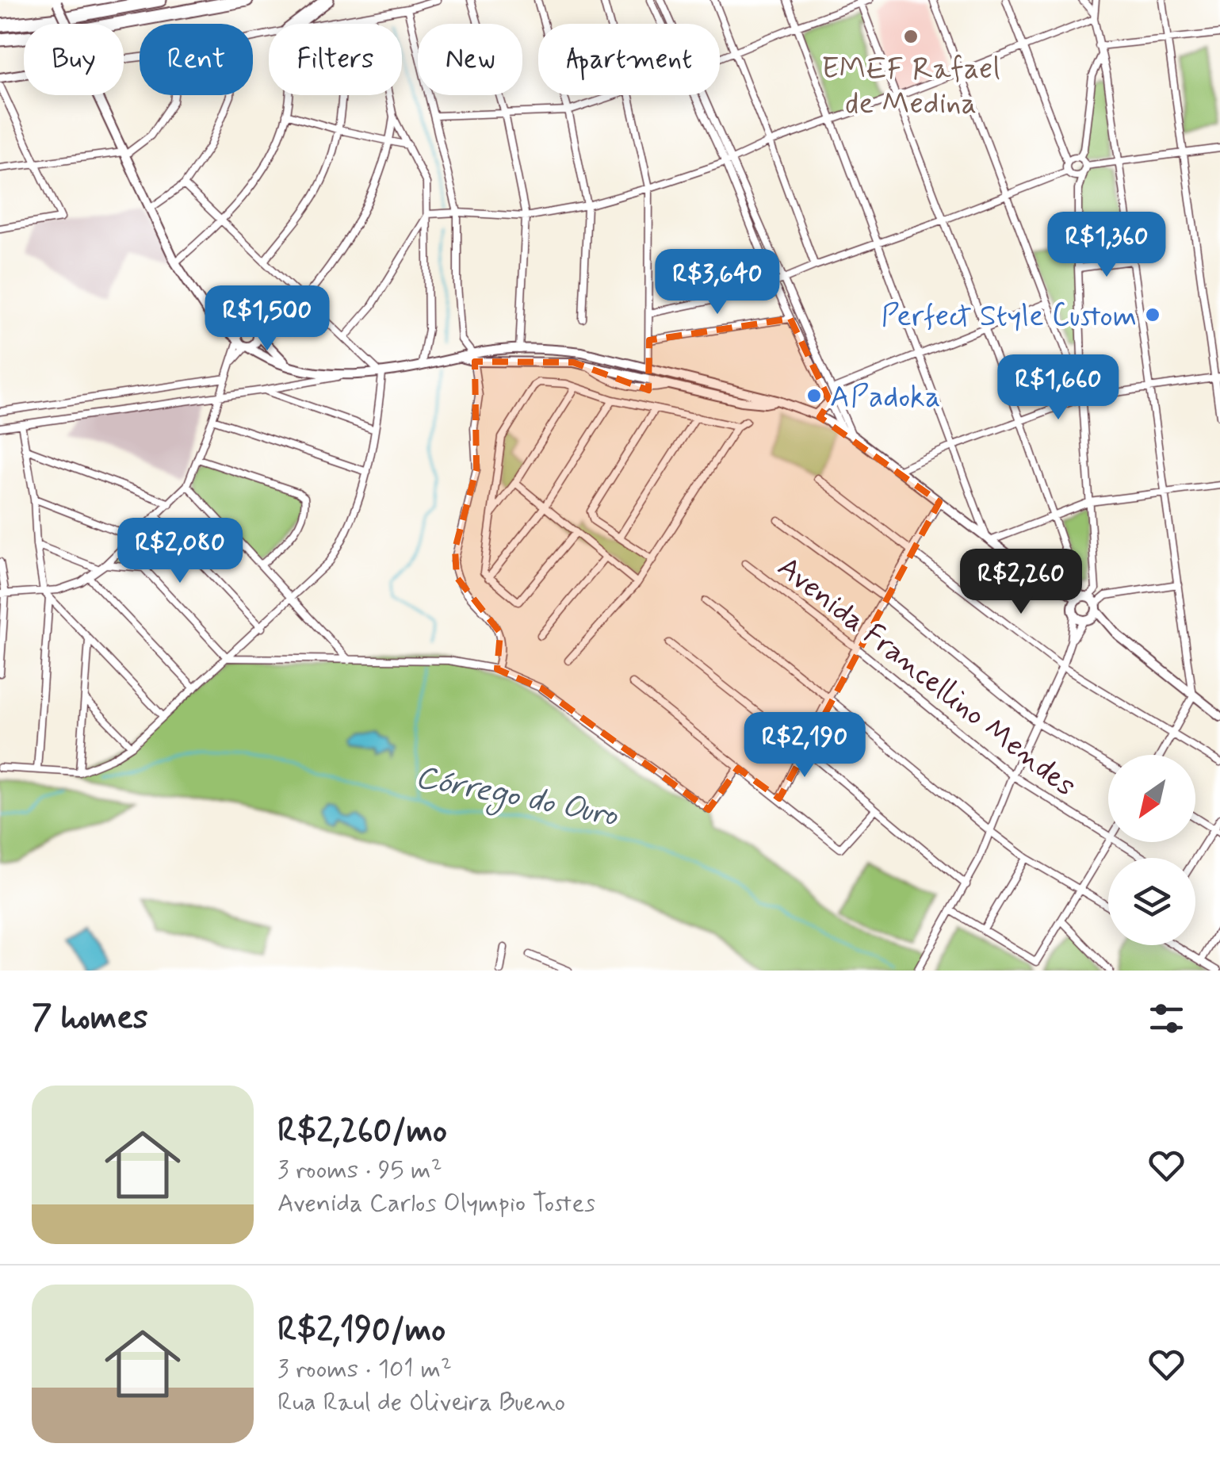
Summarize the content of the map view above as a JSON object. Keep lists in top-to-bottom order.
{
  "streets": {
    "street": ["Avenida Francellino Mendes"]
  },
  "water": ["Córrego do Ouro"],
  "places": ["EMEF Rafael de Medina", "Perfect Style Custom", "APadoka"],
  "north": "bottom left",
  "page": {
    "chip": [
      "Buy",
      "Rent",
      "Filters",
      "New",
      "Apartment"
    ],
    "price": [
      "R$1,360",
      "R$3,640",
      "R$1,500",
      "R$1,660",
      "R$2,080",
      "R$2,260",
      "R$2,190"
    ],
    "heading": "7 homes",
    "list": [
      {
        "name": "R$2,260/mo",
        "note": "3 rooms · 95 m² · Avenida Carlos Olympio Tostes"
      },
      {
        "name": "R$2,190/mo",
        "note": "3 rooms · 101 m² · Rua Raul de Oliveira Bueno"
      }
    ]
  }
}
